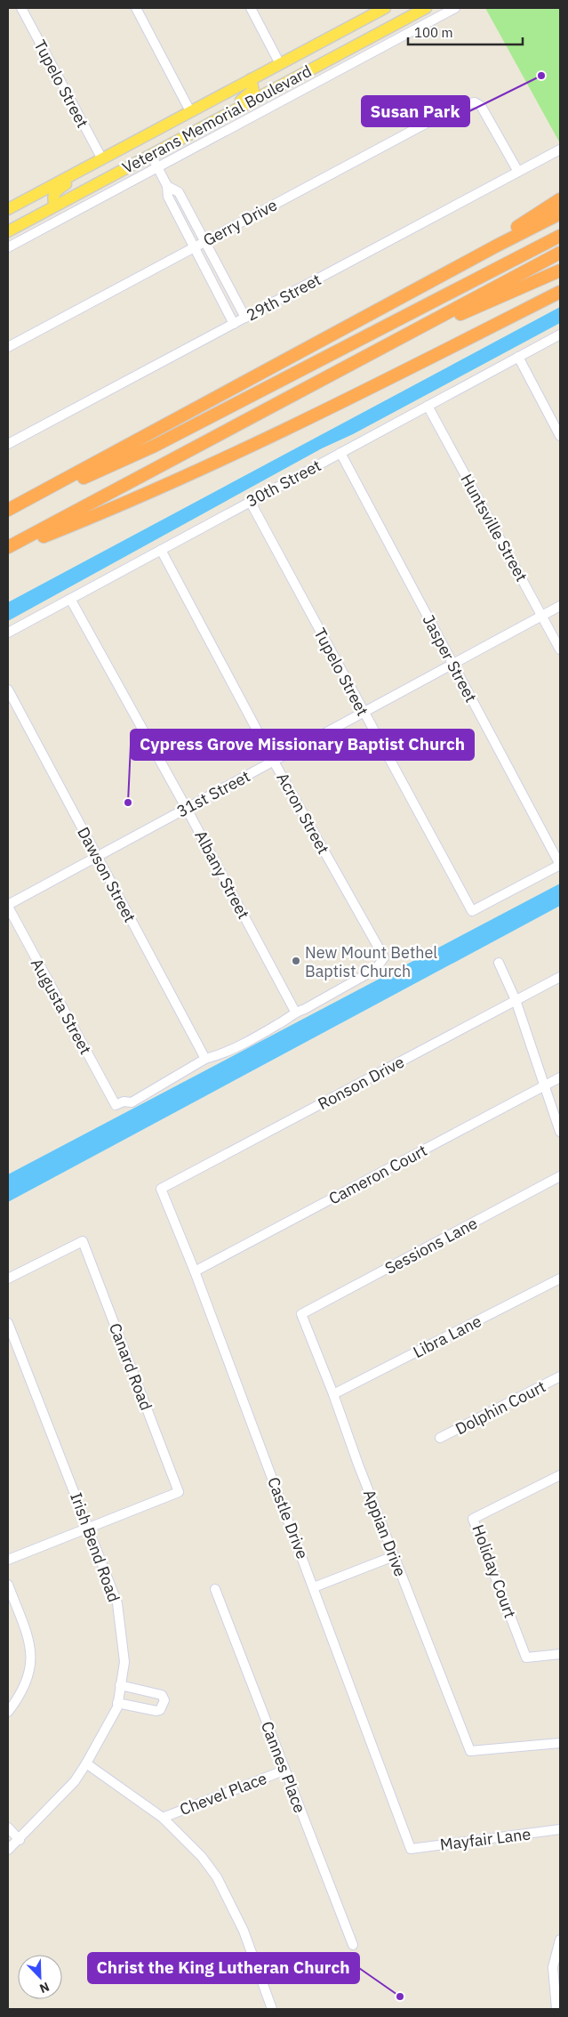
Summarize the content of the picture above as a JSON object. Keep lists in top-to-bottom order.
{
  "streets": {
    "main road": ["Veterans Memorial Boulevard"],
    "street": [
      "Tupelo Street",
      "Gerry Drive",
      "29th Street",
      "30th Street",
      "Huntsville Street",
      "Jasper Street",
      "31st Street",
      "Acron Street",
      "Dawson Street",
      "Albany Street",
      "Augusta Street",
      "Ronson Drive",
      "Cameron Court",
      "Sessions Lane",
      "Libra Lane",
      "Canard Road",
      "Dolphin Court",
      "Castle Drive",
      "Appian Drive",
      "Irish Bend Road",
      "Holiday Court",
      "Cannes Place",
      "Chevel Place",
      "Mayfair Lane"
    ]
  },
  "crossings": [
    ["Tupelo Street", "Veterans Memorial Boulevard"],
    ["Tupelo Street", "30th Street"],
    ["Tupelo Street", "Jasper Street"],
    ["Tupelo Street", "31st Street"],
    ["Gerry Drive", "29th Street"],
    ["30th Street", "Huntsville Street"],
    ["30th Street", "Jasper Street"],
    ["30th Street", "Acron Street"],
    ["30th Street", "Albany Street"],
    ["Huntsville Street", "31st Street"],
    ["Jasper Street", "31st Street"],
    ["31st Street", "Acron Street"],
    ["31st Street", "Dawson Street"],
    ["31st Street", "Albany Street"],
    ["31st Street", "Augusta Street"],
    ["Acron Street", "Albany Street"],
    ["Dawson Street", "Augusta Street"],
    ["Ronson Drive", "Castle Drive"],
    ["Cameron Court", "Castle Drive"],
    ["Sessions Lane", "Appian Drive"],
    ["Libra Lane", "Appian Drive"],
    ["Canard Road", "Irish Bend Road"],
    ["Castle Drive", "Mayfair Lane"],
    ["Cannes Place", "Chevel Place"]
  ],
  "places": [
    "Susan Park",
    "Cypress Grove Missionary Baptist Church",
    "New Mount Bethel Baptist Church",
    "Christ the King Lutheran Church"
  ],
  "scale_bar": "100 m",
  "north": "bottom right"
}
